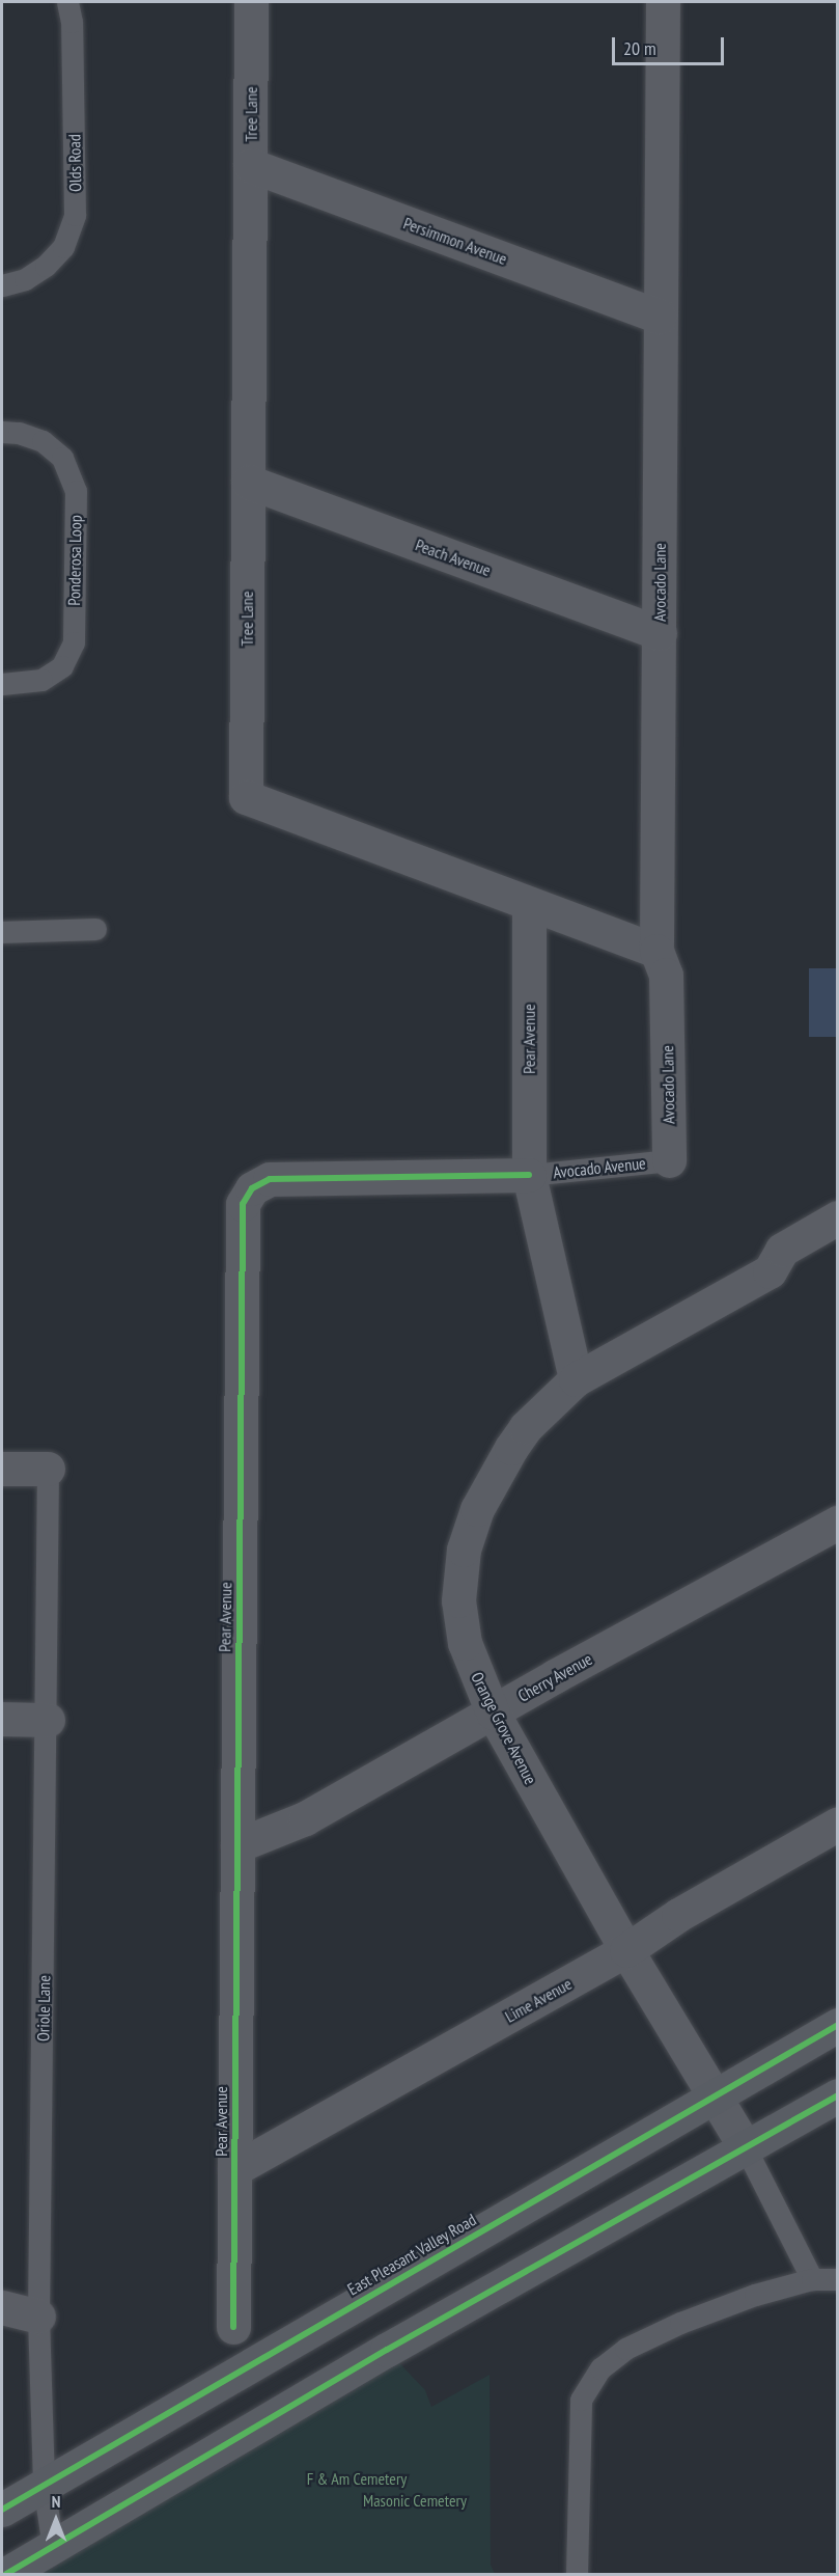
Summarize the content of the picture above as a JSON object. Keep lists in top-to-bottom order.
{
  "streets": {
    "main road": ["East Pleasant Valley Road"],
    "street": [
      "Tree Lane",
      "Persimmon Avenue",
      "Peach Avenue",
      "Avocado Lane",
      "Pear Avenue",
      "Cherry Avenue",
      "Orange Grove Avenue",
      "Lime Avenue"
    ],
    "lane": [
      "Olds Road",
      "Ponderosa Loop",
      "Avocado Avenue",
      "Oriole Lane"
    ]
  },
  "crossings": [
    ["Tree Lane", "Persimmon Avenue"],
    ["Tree Lane", "Peach Avenue"],
    ["Tree Lane", "Avocado Lane"],
    ["Tree Lane", "Pear Avenue"],
    ["Persimmon Avenue", "Avocado Lane"],
    ["Peach Avenue", "Avocado Lane"],
    ["Avocado Lane", "Avocado Avenue"],
    ["Pear Avenue", "Avocado Avenue"],
    ["Pear Avenue", "Cherry Avenue"],
    ["Pear Avenue", "Orange Grove Avenue"],
    ["Pear Avenue", "Lime Avenue"],
    ["Cherry Avenue", "Orange Grove Avenue"],
    ["Orange Grove Avenue", "Lime Avenue"],
    ["Orange Grove Avenue", "East Pleasant Valley Road"],
    ["Oriole Lane", "East Pleasant Valley Road"]
  ],
  "parks": ["F & Am Cemetery", "Masonic Cemetery"],
  "scale_bar": "20 m",
  "north": "top"
}
